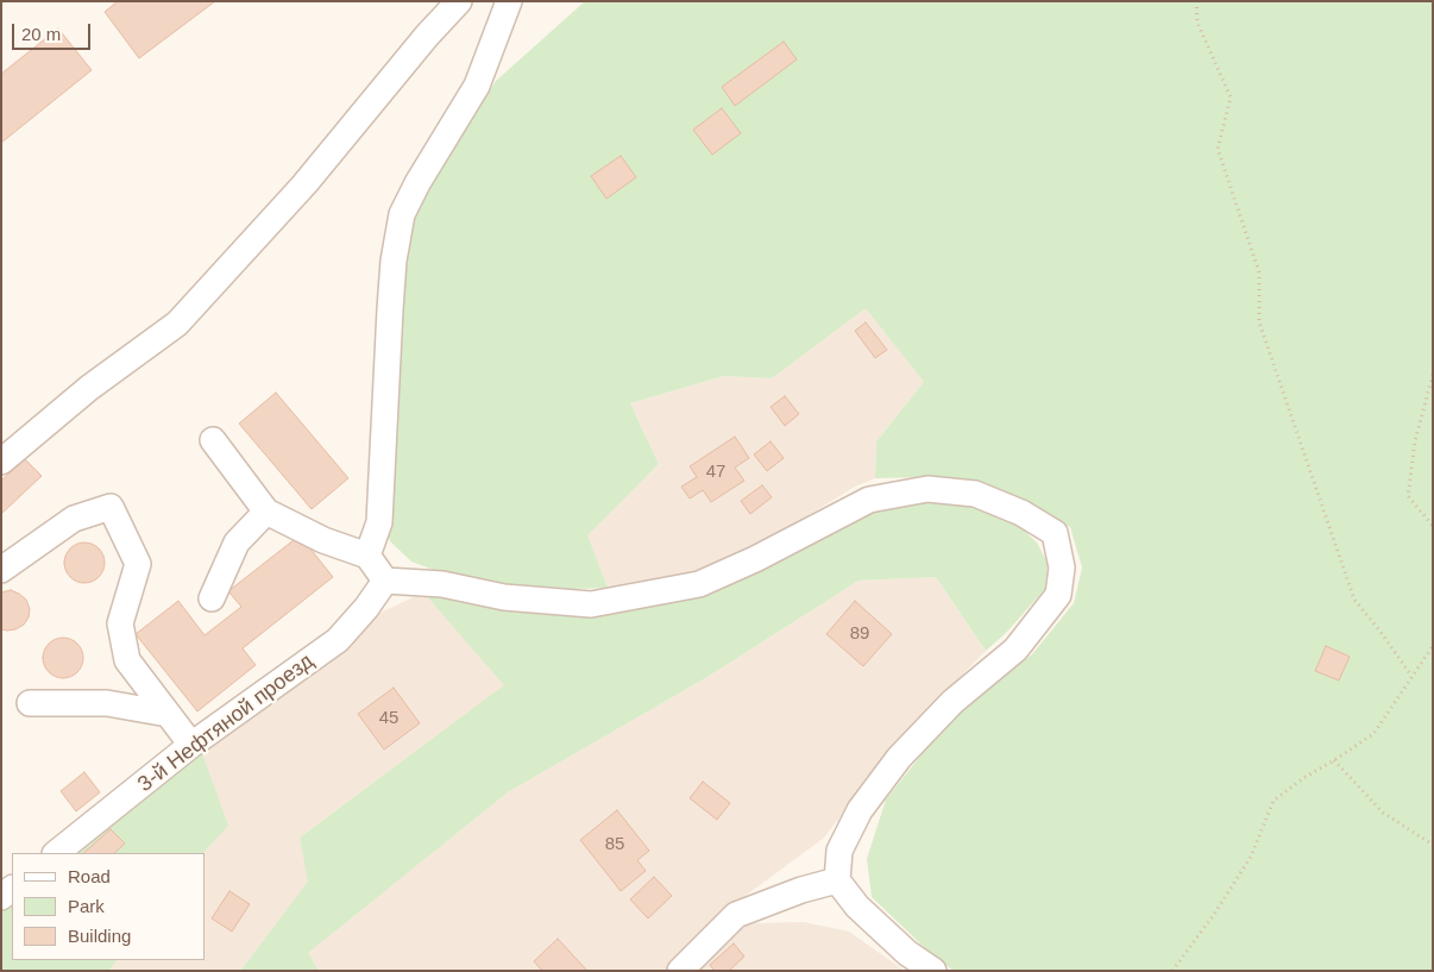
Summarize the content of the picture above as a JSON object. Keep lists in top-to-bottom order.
{
  "streets": {
    "street": ["3-й Нефтяной проезд"]
  },
  "house_numbers": [
    "47",
    "89",
    "45",
    "85"
  ],
  "legend": ["Road", "Park", "Building"],
  "scale_bar": "20 m"
}
